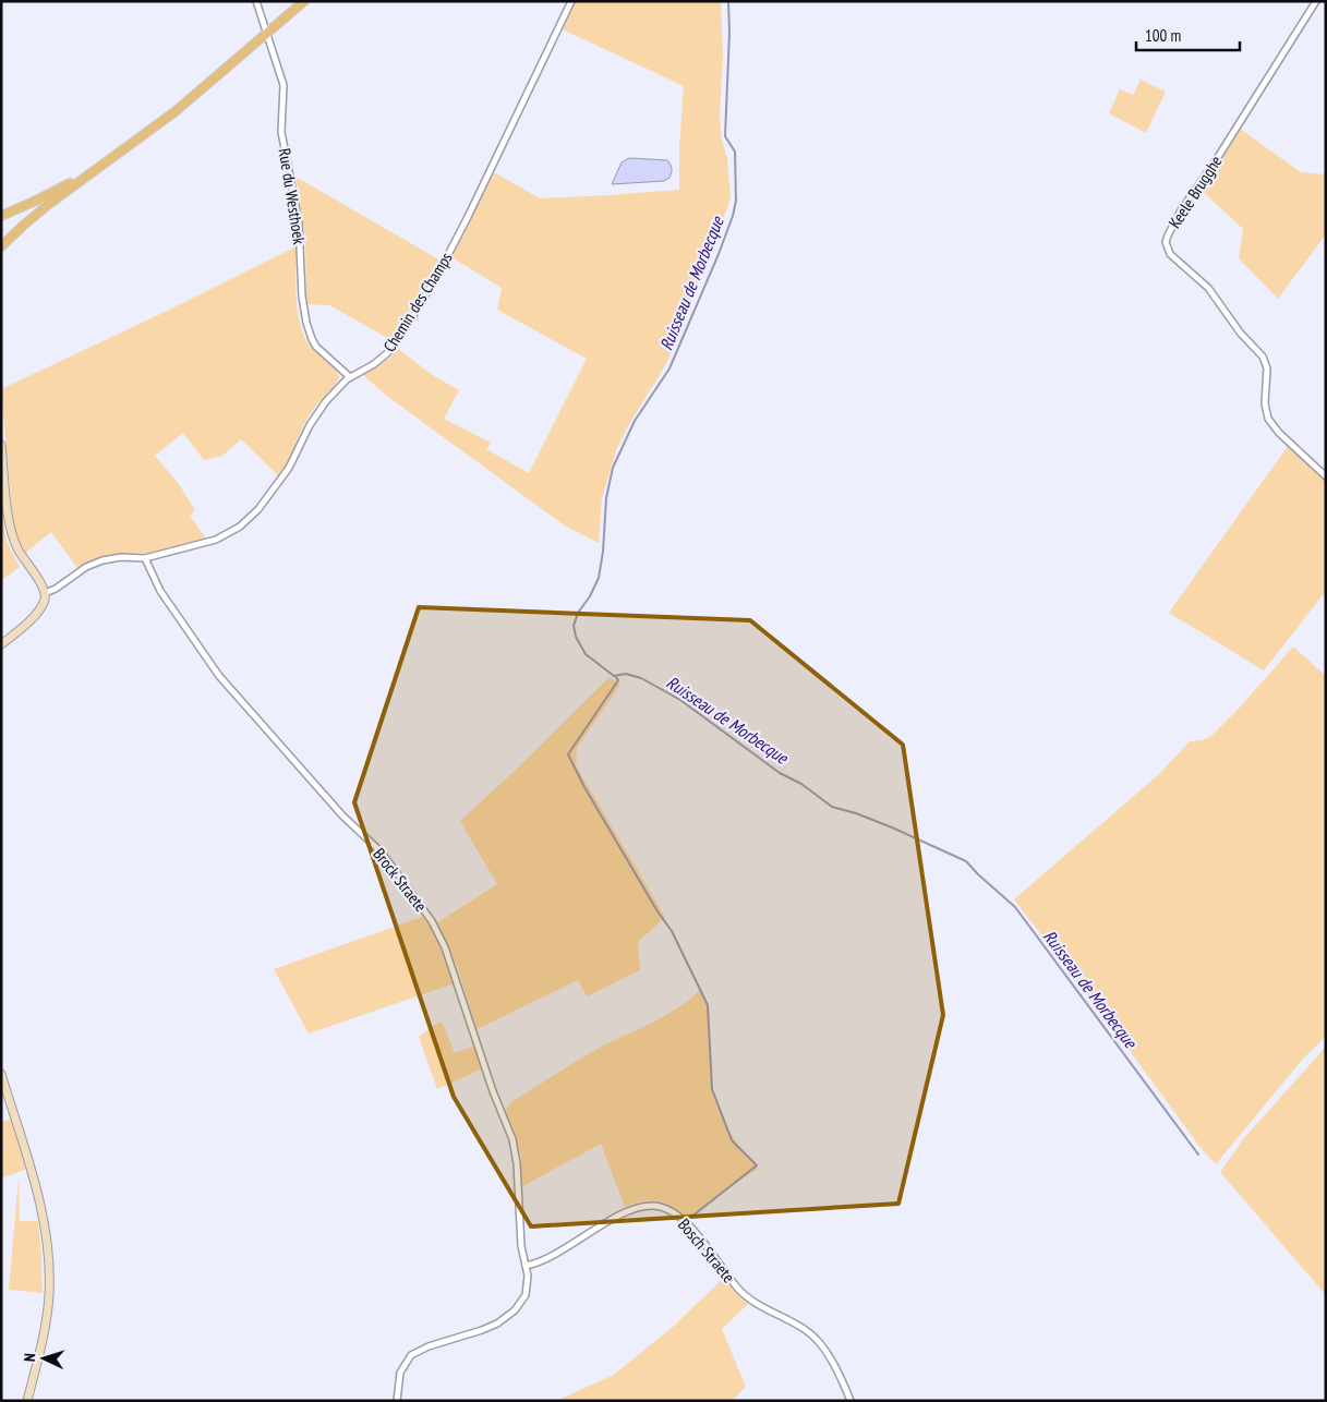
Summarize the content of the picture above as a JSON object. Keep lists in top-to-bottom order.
{
  "streets": {
    "street": [
      "Keele Brugghe",
      "Rue du Westhoek",
      "Chemin des Champs",
      "Brock Straete",
      "Bosch Straete"
    ]
  },
  "crossings": [
    ["Rue du Westhoek", "Chemin des Champs"],
    ["Chemin des Champs", "Brock Straete"],
    ["Brock Straete", "Bosch Straete"]
  ],
  "water": ["Ruisseau de Morbecque"],
  "scale_bar": "100 m",
  "north": "left"
}
